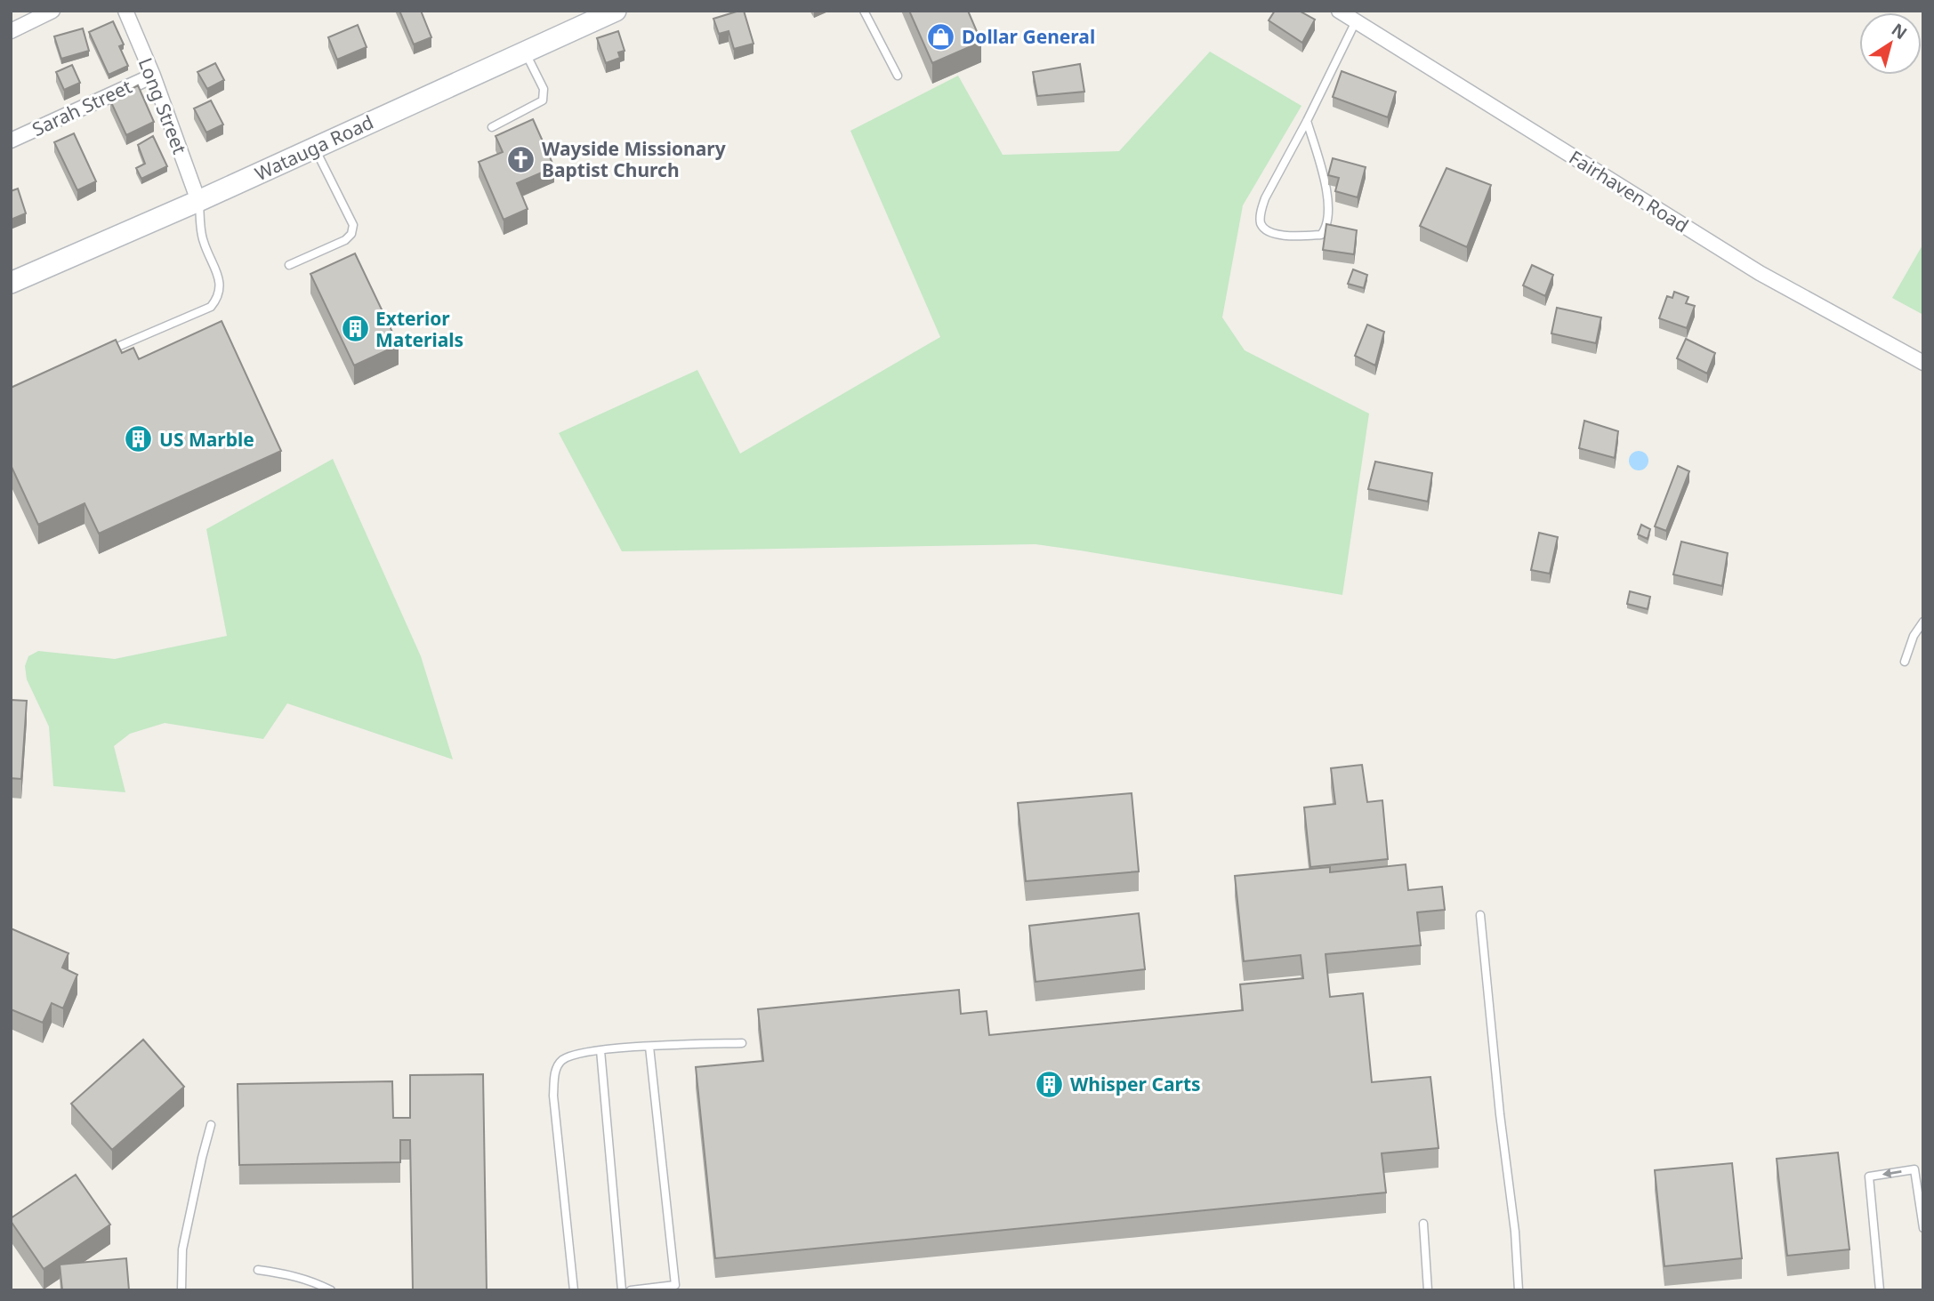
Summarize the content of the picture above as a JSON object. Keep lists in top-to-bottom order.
{
  "streets": {
    "main road": ["Watauga Road"],
    "street": ["Long Street", "Sarah Street", "Fairhaven Road"]
  },
  "crossings": [
    ["Long Street", "Sarah Street"],
    ["Long Street", "Watauga Road"]
  ],
  "places": {
    "shop": ["Dollar General"],
    "church": ["Wayside Missionary Baptist Church"],
    "building": ["Exterior Materials", "US Marble", "Whisper Carts"]
  },
  "north": "top right"
}
